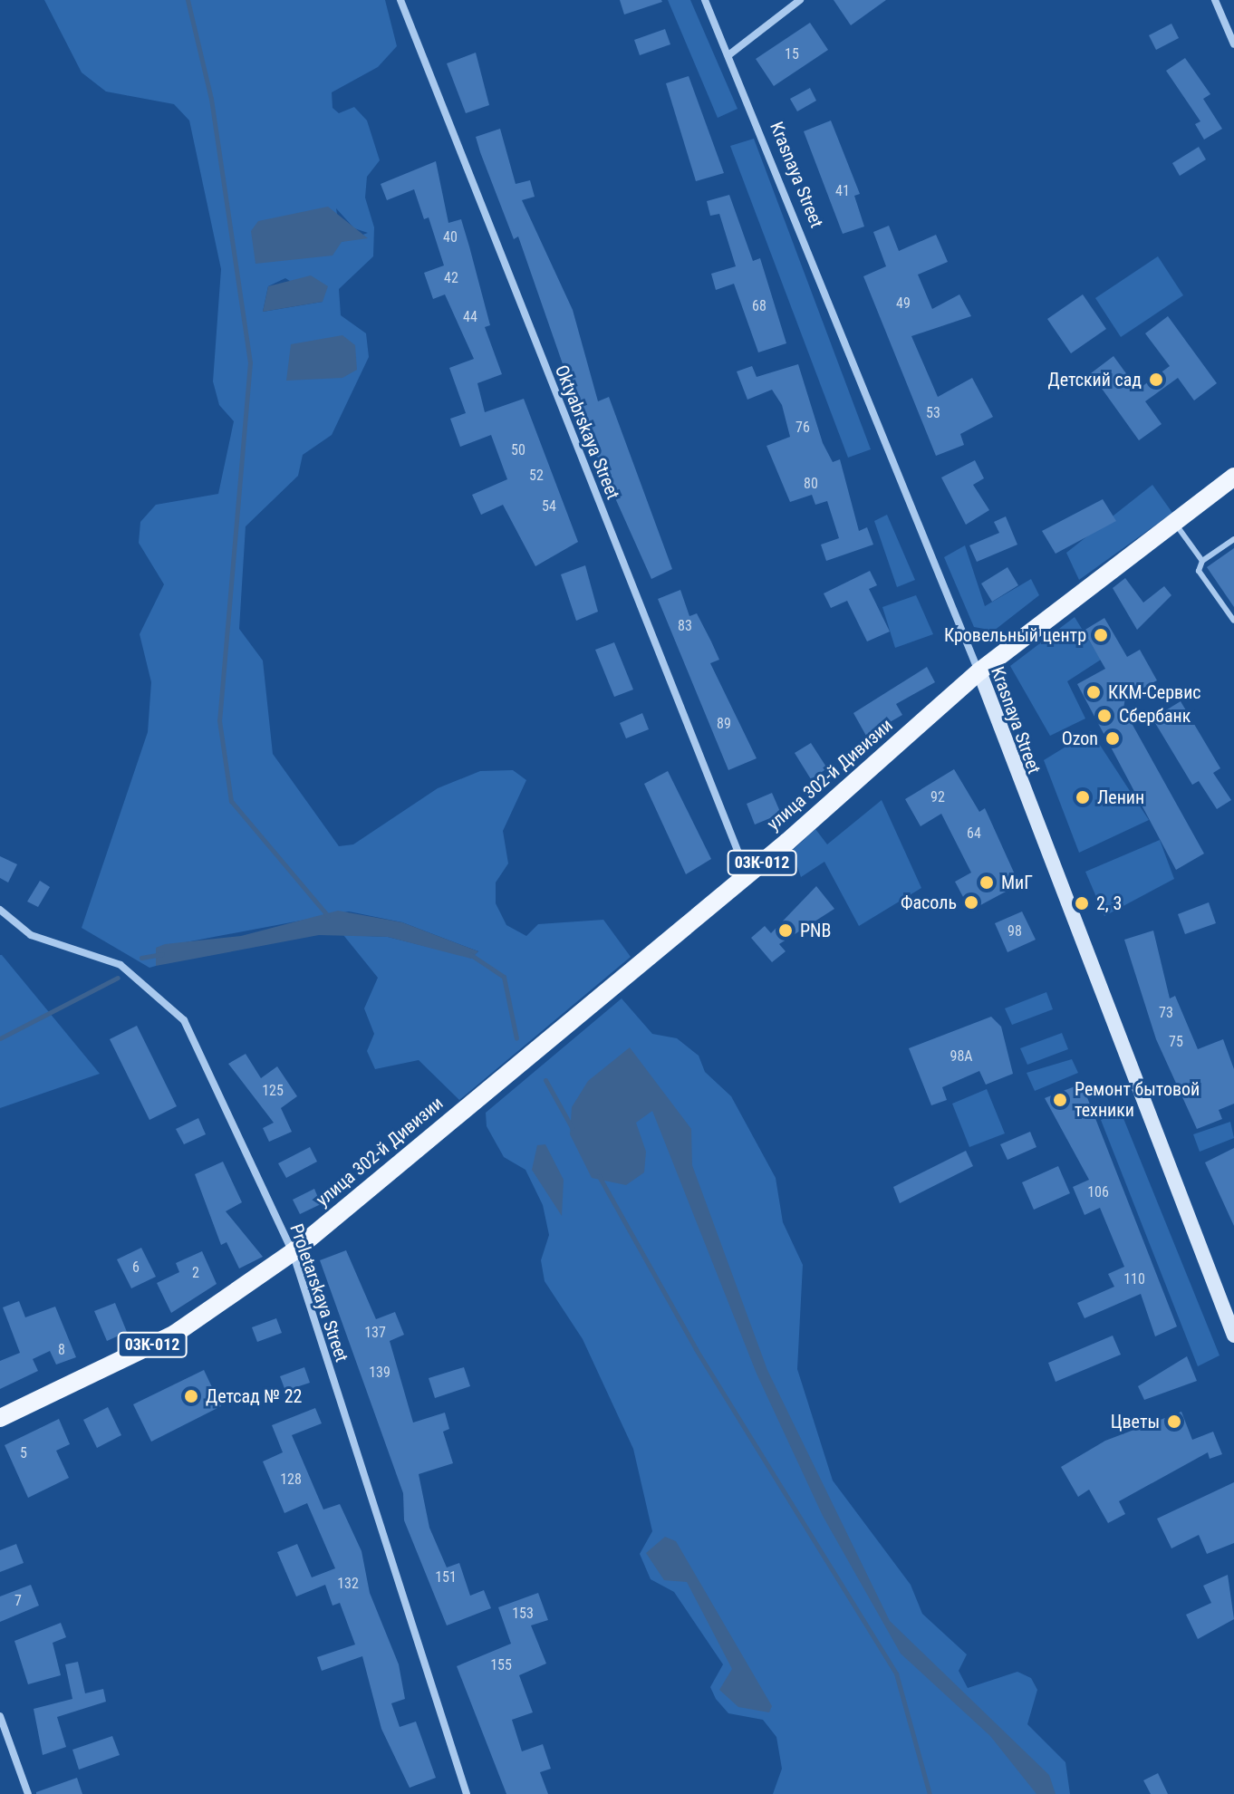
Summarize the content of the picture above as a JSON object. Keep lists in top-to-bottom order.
{
  "streets": {
    "main road": ["улица 302-й Дивизии", "03К-012"],
    "street": ["Krasnaya Street", "Oktyabrskaya Street", "Proletarskaya Street"]
  },
  "crossings": [
    ["Krasnaya Street", "улица 302-й Дивизии"],
    ["Oktyabrskaya Street", "улица 302-й Дивизии"],
    ["улица 302-й Дивизии", "03К-012"],
    ["улица 302-й Дивизии", "Proletarskaya Street"],
    ["03К-012", "Proletarskaya Street"]
  ],
  "places": [
    "Детский сад",
    "Кровельный центр",
    "ККМ-Сервис",
    "Сбербанк",
    "Ozon",
    "Ленин",
    "МиГ",
    "Фасоль",
    "2, 3",
    "PNB",
    "Ремонт бытовой техники",
    "Детсад № 22",
    "Цветы"
  ],
  "house_numbers": [
    "15",
    "41",
    "40",
    "42",
    "49",
    "68",
    "44",
    "53",
    "76",
    "50",
    "52",
    "80",
    "54",
    "83",
    "89",
    "92",
    "64",
    "98",
    "73",
    "75",
    "98А",
    "125",
    "106",
    "6",
    "2",
    "110",
    "137",
    "8",
    "139",
    "5",
    "128",
    "151",
    "132",
    "7",
    "153",
    "155"
  ]
}
